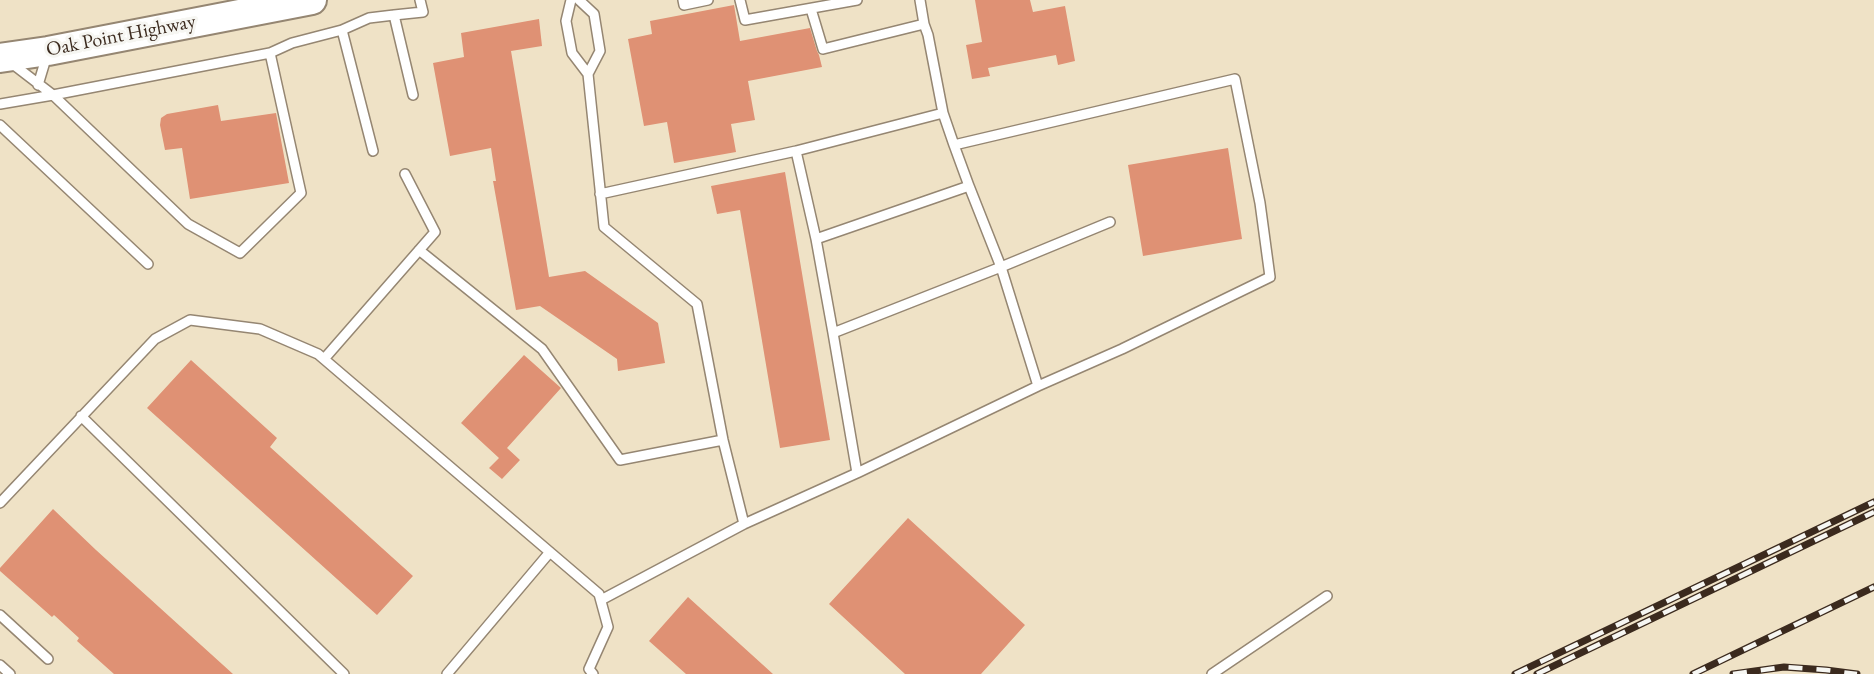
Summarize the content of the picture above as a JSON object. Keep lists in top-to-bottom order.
{
  "streets": {
    "main road": ["Oak Point Highway"]
  }
}
